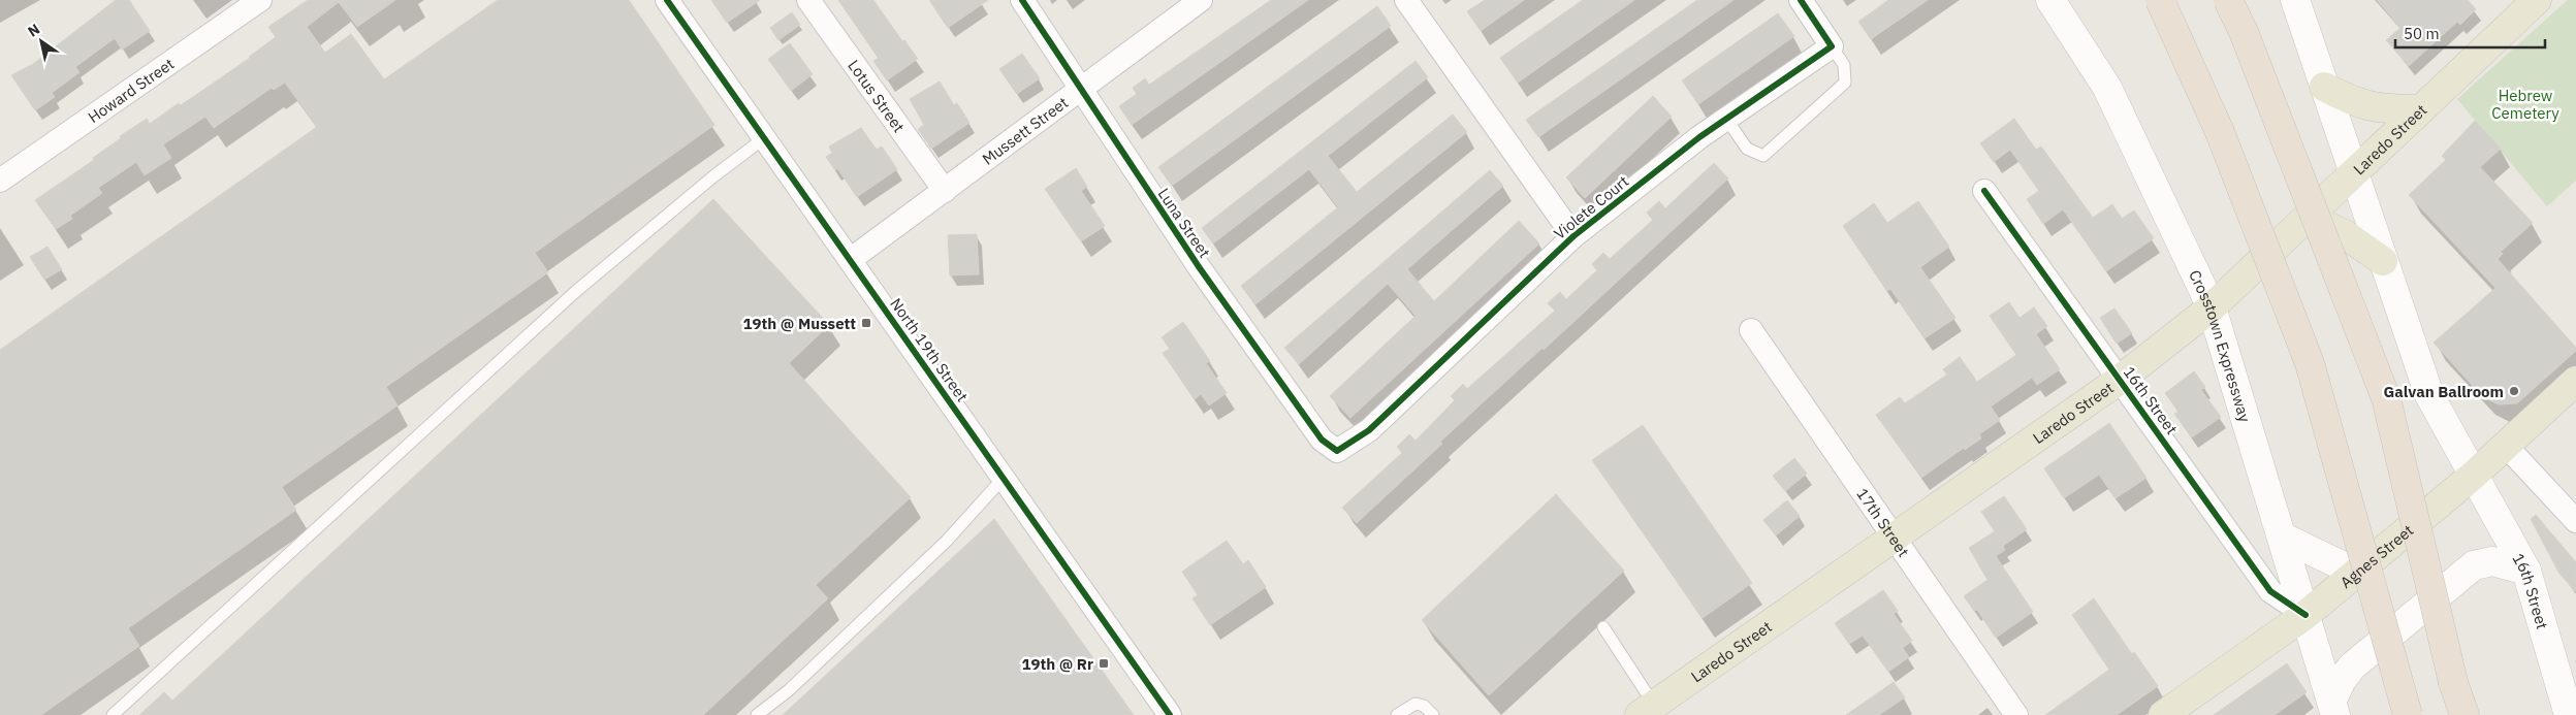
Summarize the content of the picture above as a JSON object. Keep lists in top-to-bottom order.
{
  "streets": {
    "main road": [
      "Laredo Street",
      "Crosstown Expressway",
      "16th Street",
      "Agnes Street"
    ],
    "street": [
      "Howard Street",
      "Lotus Street",
      "Mussett Street",
      "Violete Court",
      "Luna Street",
      "North 19th Street",
      "17th Street"
    ]
  },
  "crossings": [
    ["Lotus Street", "Mussett Street"],
    ["Mussett Street", "Luna Street"],
    ["Mussett Street", "North 19th Street"],
    ["Laredo Street", "Crosstown Expressway"],
    ["Laredo Street", "16th Street"],
    ["Laredo Street", "17th Street"],
    ["Violete Court", "Luna Street"],
    ["Crosstown Expressway", "16th Street"],
    ["Crosstown Expressway", "Agnes Street"],
    ["16th Street", "Agnes Street"]
  ],
  "parks": ["Hebrew Cemetery"],
  "places": {
    "transit": ["19th @ Mussett", "19th @ Rr"],
    "other": ["Galvan Ballroom"]
  },
  "scale_bar": "50 m",
  "north": "top left"
}
